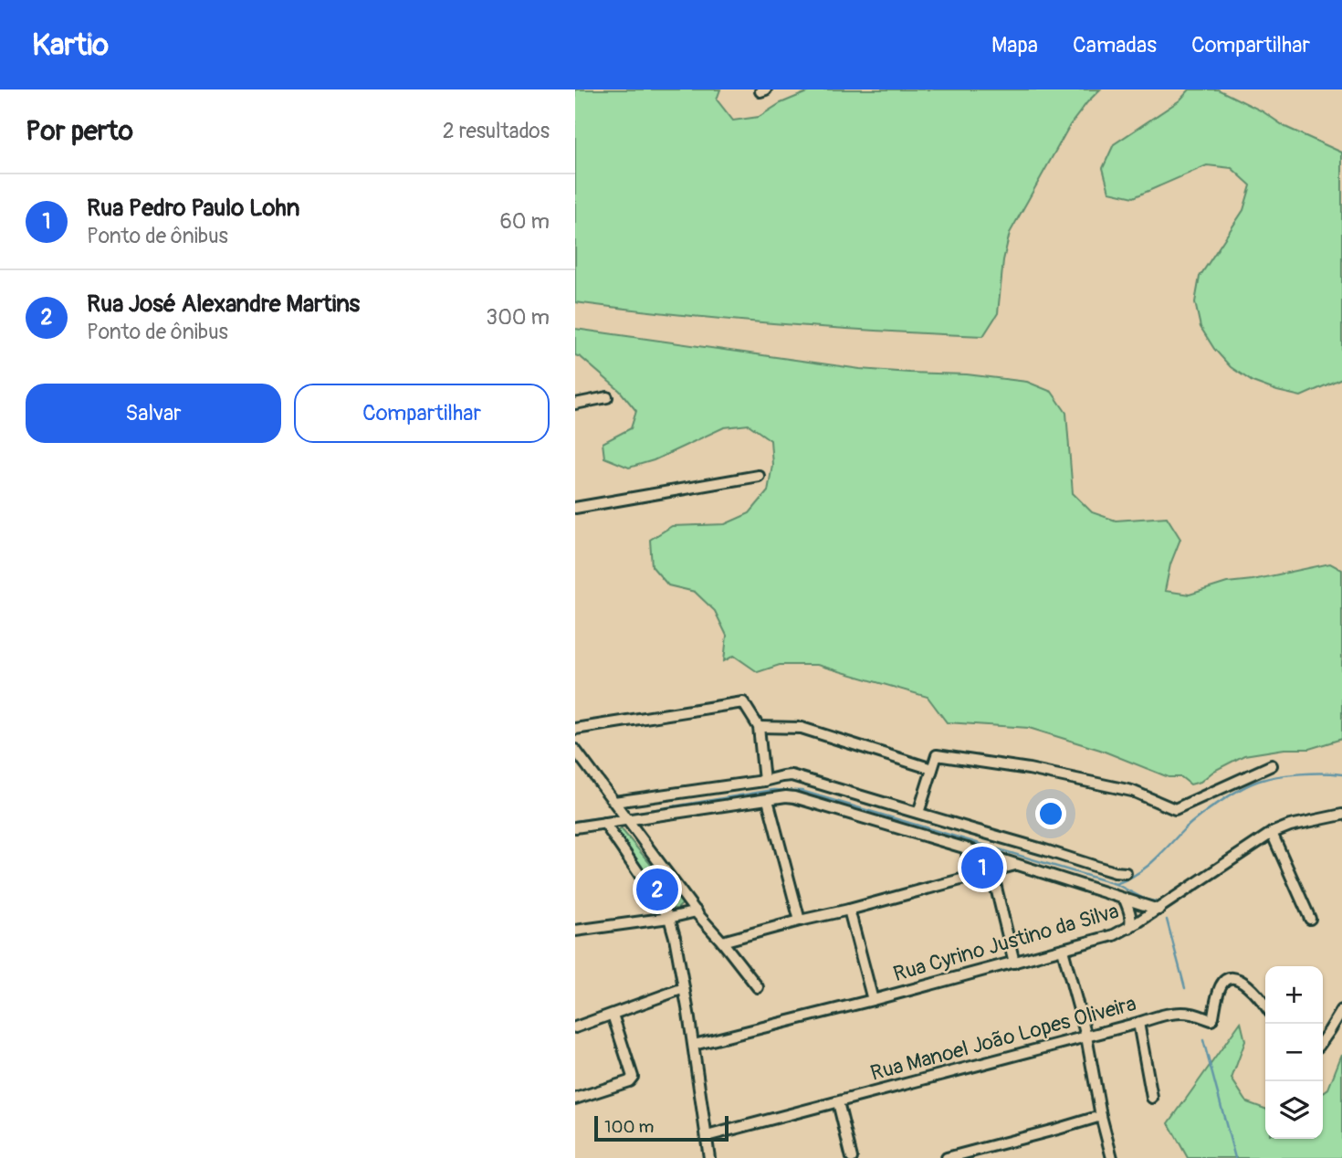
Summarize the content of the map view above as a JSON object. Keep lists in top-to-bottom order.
{
  "streets": {
    "street": ["Rua Cyrino Justino da Silva", "Rua Manoel João Lopes Oliveira"]
  },
  "scale_bar": "100 m",
  "page": {
    "header": "Kartio",
    "nav": ["Mapa", "Camadas", "Compartilhar"],
    "heading": ["Por perto", "2 resultados"],
    "list": [
      {
        "mark": "1",
        "name": "Rua Pedro Paulo Lohn",
        "note": "Ponto de ônibus",
        "value": "60 m"
      },
      {
        "mark": "2",
        "name": "Rua José Alexandre Martins",
        "note": "Ponto de ônibus",
        "value": "300 m"
      }
    ],
    "buttons": ["Salvar", "Compartilhar"],
    "pins": ["1", "2"],
    "map_buttons": ["+", "−"],
    "scale": "100 m"
  }
}
